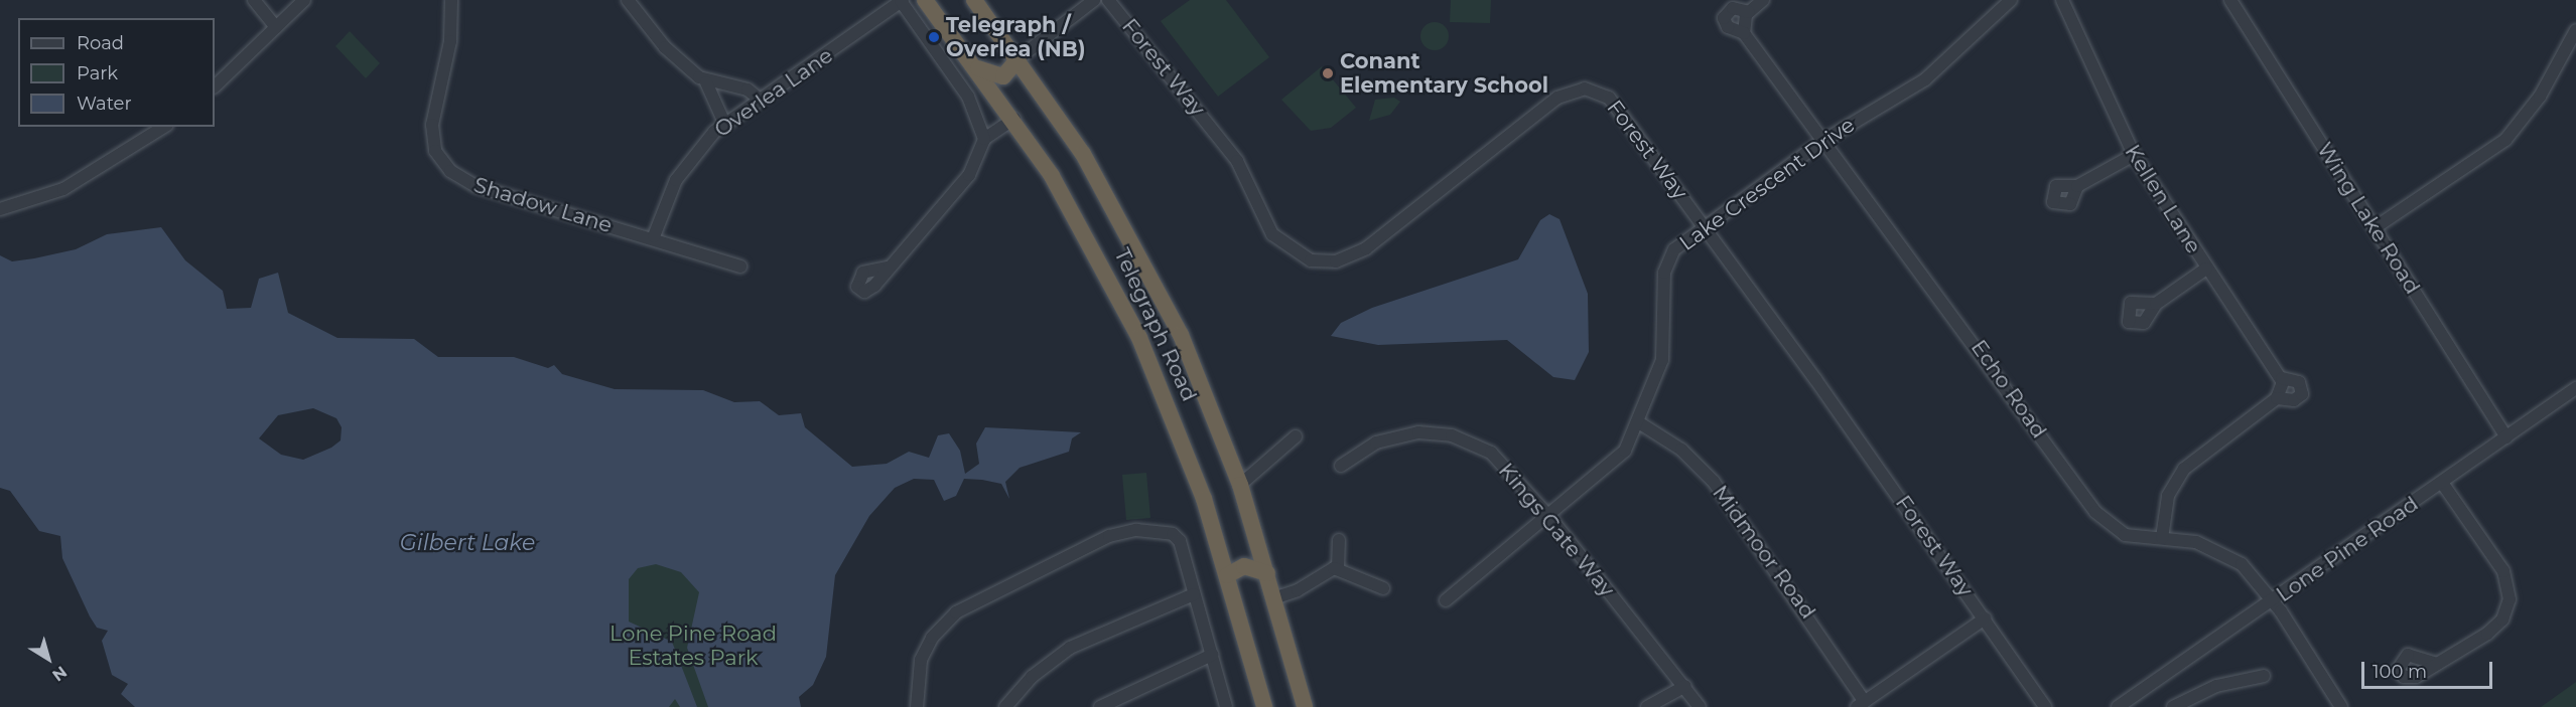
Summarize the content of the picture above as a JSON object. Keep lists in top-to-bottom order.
{
  "streets": {
    "highway": ["Telegraph Road"],
    "street": [
      "Forest Way",
      "Overlea Lane",
      "Lake Crescent Drive",
      "Kellen Lane",
      "Shadow Lane",
      "Wing Lake Road",
      "Echo Road",
      "Kings Gate Way",
      "Lone Pine Road",
      "Midmoor Road"
    ]
  },
  "crossings": [
    ["Forest Way", "Lake Crescent Drive"],
    ["Overlea Lane", "Shadow Lane"],
    ["Lake Crescent Drive", "Echo Road"],
    ["Lake Crescent Drive", "Kings Gate Way"],
    ["Lake Crescent Drive", "Midmoor Road"],
    ["Kellen Lane", "Echo Road"],
    ["Wing Lake Road", "Lone Pine Road"],
    ["Echo Road", "Lone Pine Road"]
  ],
  "water": ["Gilbert Lake"],
  "parks": ["Lone Pine Road Estates Park"],
  "places": ["Telegraph / Overlea (NB)", "Conant Elementary School"],
  "legend": ["Road", "Park", "Water"],
  "scale_bar": "100 m",
  "north": "bottom right"
}
